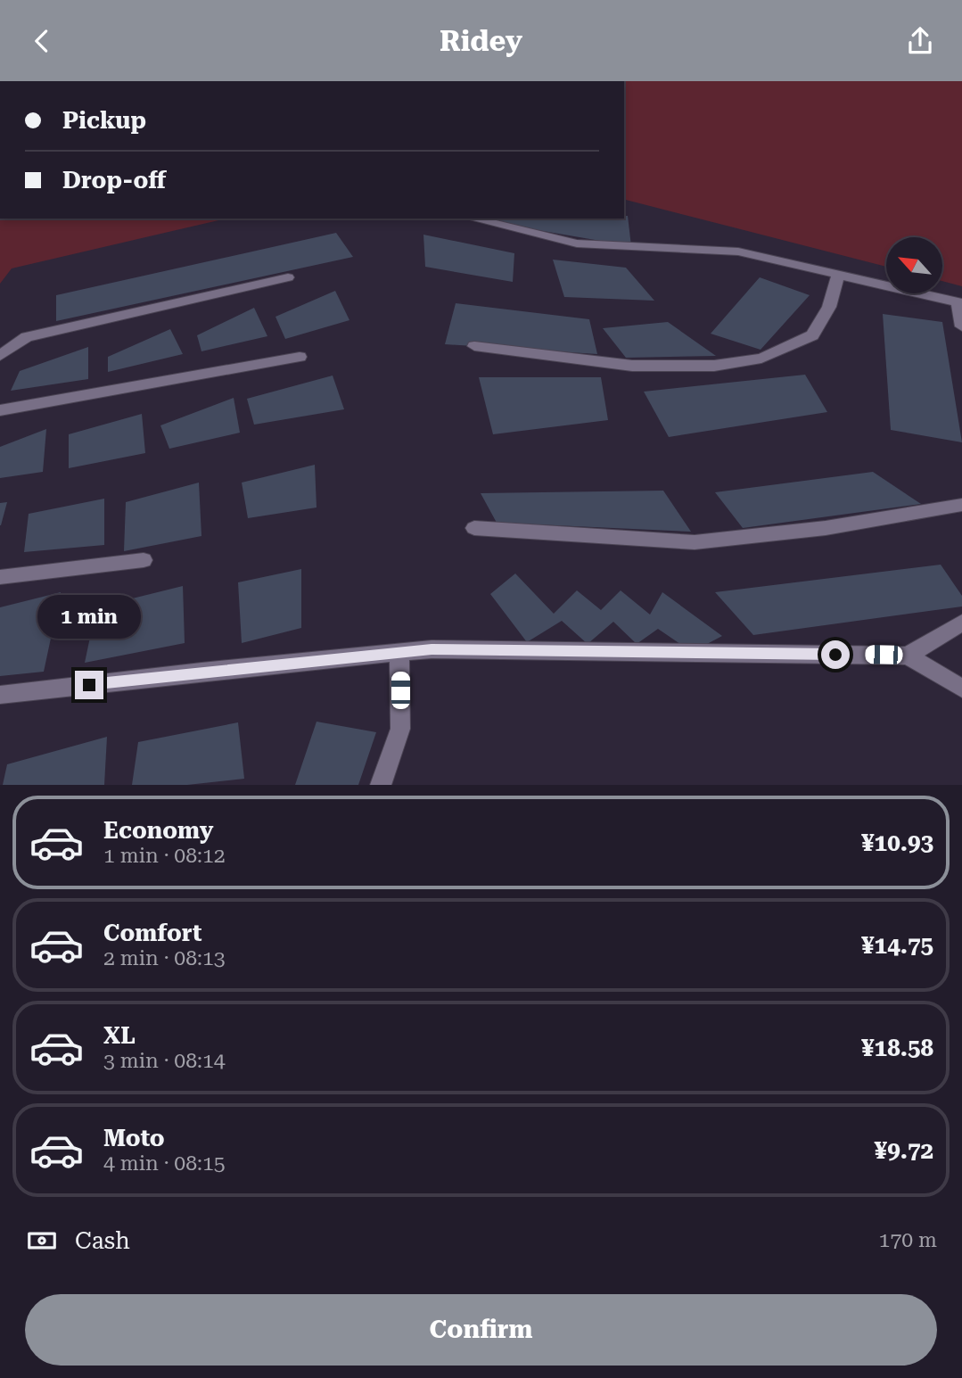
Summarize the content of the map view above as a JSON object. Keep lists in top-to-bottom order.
{
  "north": "top left",
  "page": {
    "header": "Ridey",
    "banner": ["Pickup", "Drop-off"],
    "bubble": "1 min",
    "list": [
      {
        "name": "Economy",
        "note": "1 min · 08:12",
        "value": "¥10.93"
      },
      {
        "name": "Comfort",
        "note": "2 min · 08:13",
        "value": "¥14.75"
      },
      {
        "name": "XL",
        "note": "3 min · 08:14",
        "value": "¥18.58"
      },
      {
        "name": "Moto",
        "note": "4 min · 08:15",
        "value": "¥9.72"
      }
    ],
    "pay": ["Cash", "170 m"],
    "buttons": "Confirm"
  }
}
